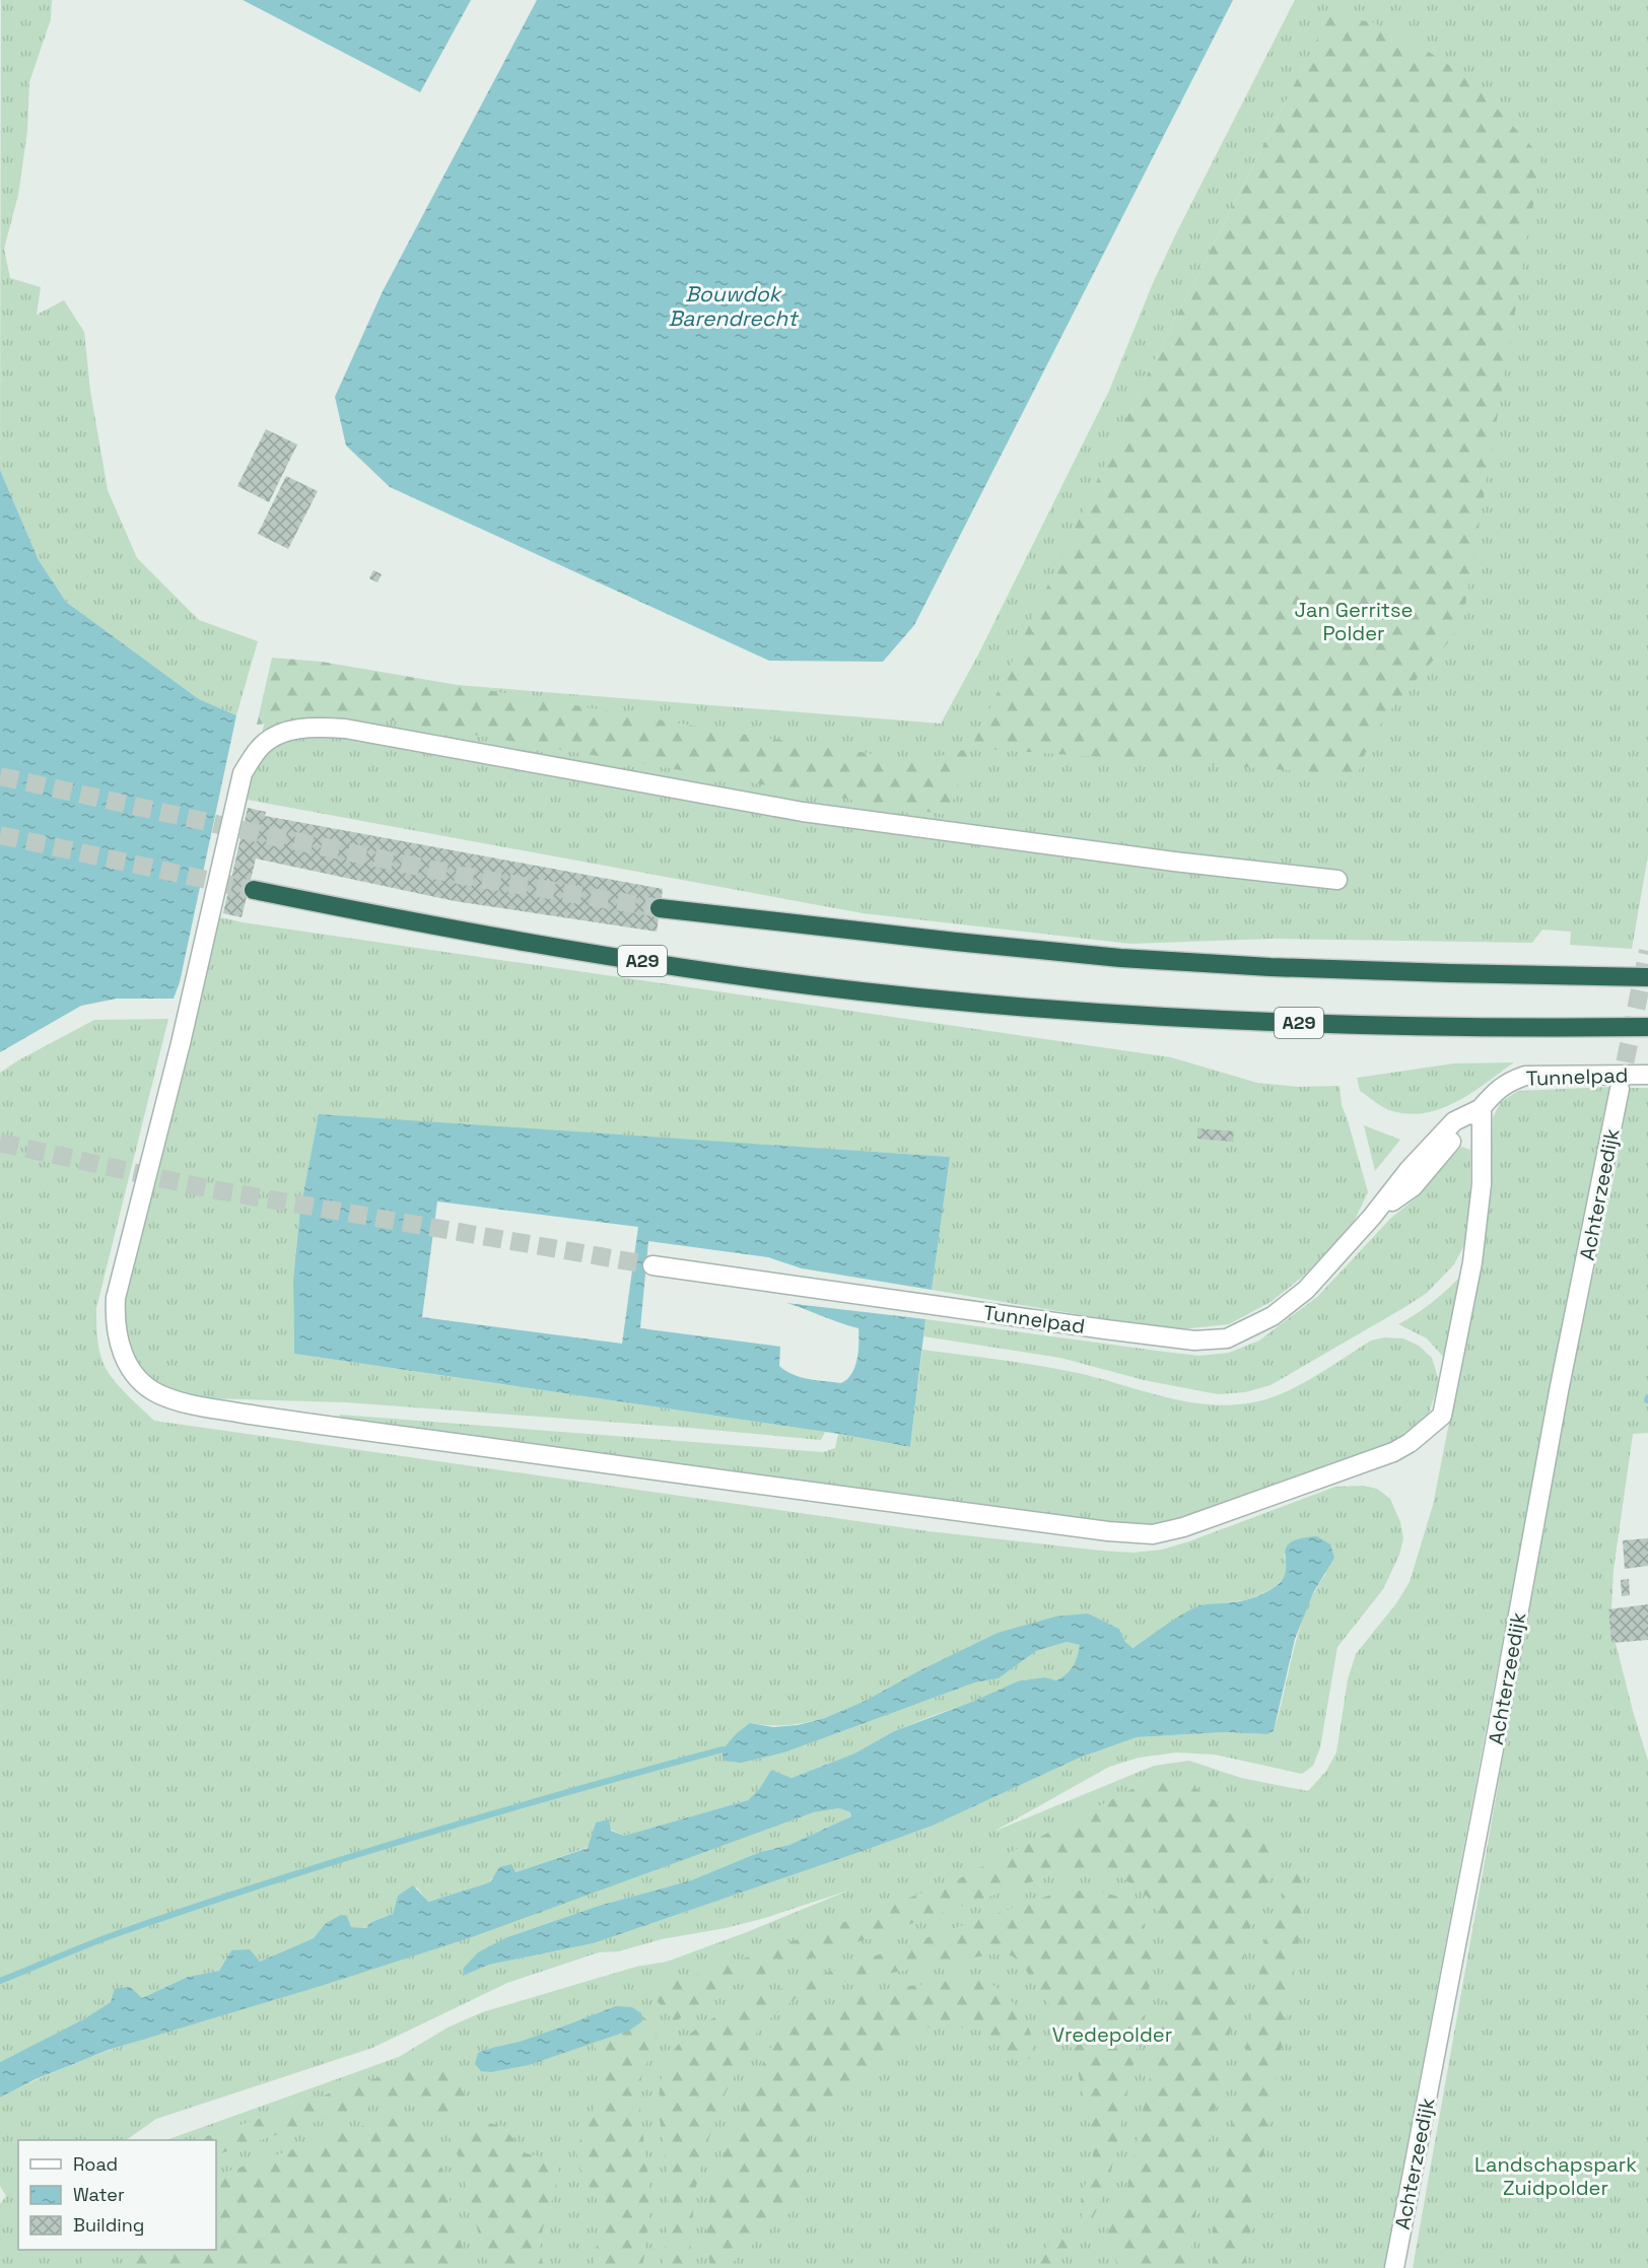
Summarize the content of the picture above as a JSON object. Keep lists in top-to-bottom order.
{
  "streets": {
    "highway": ["A29"],
    "street": ["Tunnelpad", "Achterzeedijk"]
  },
  "water": ["Bouwdok Barendrecht"],
  "parks": ["Jan Gerritse Polder", "Vredepolder", "Landschapspark Zuidpolder"],
  "legend": ["Road", "Water", "Building"]
}
